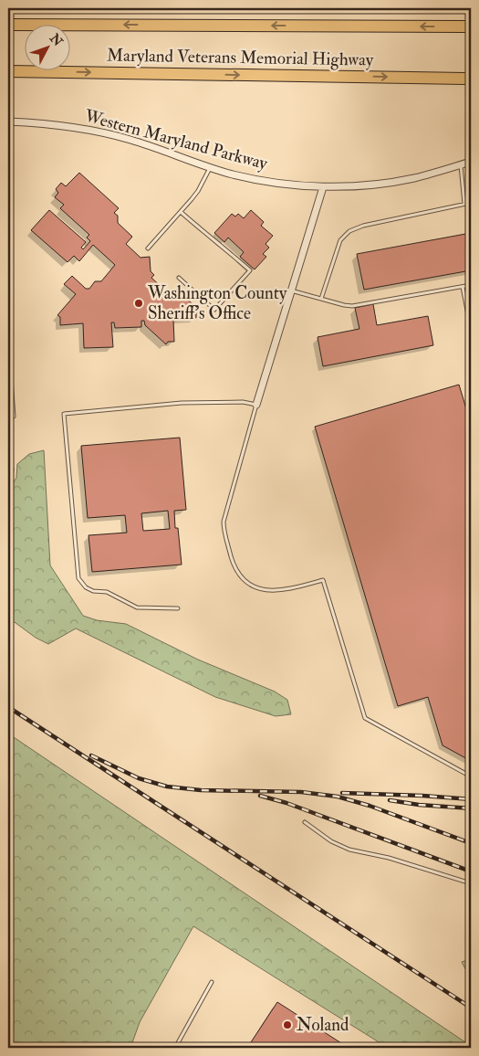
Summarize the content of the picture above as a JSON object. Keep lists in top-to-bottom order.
{
  "streets": {
    "highway": ["Maryland Veterans Memorial Highway"],
    "street": ["Western Maryland Parkway"]
  },
  "places": ["Washington County Sheriff's Office", "Noland"],
  "north": "top right"
}
